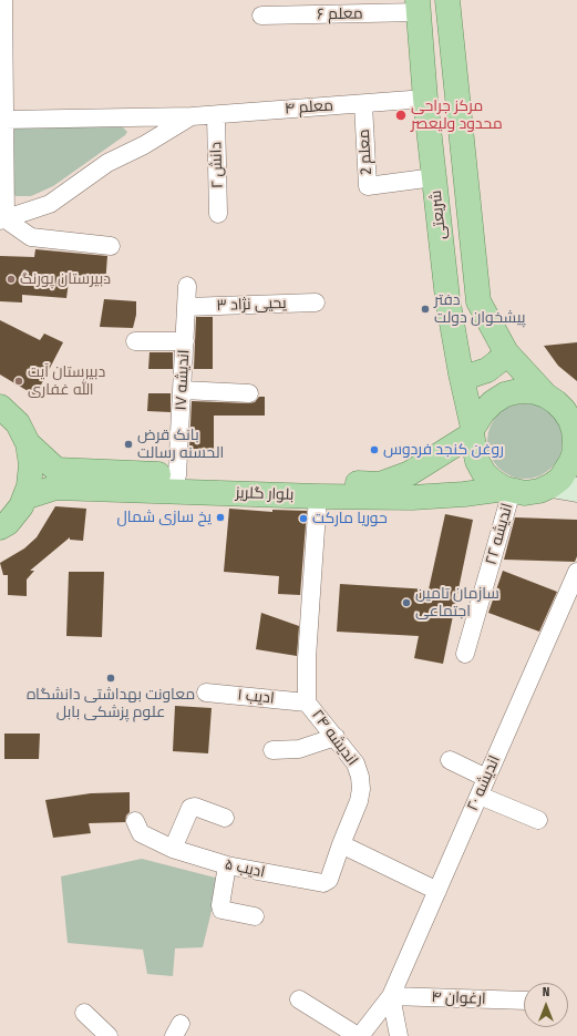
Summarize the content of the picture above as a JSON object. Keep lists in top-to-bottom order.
{
  "streets": {
    "main road": ["شریعتی", "بلوار گلریز"],
    "street": [
      "معلم ۶",
      "معلم ۴",
      "معلم 2",
      "دانش ۲",
      "یحیی نژاد ۳",
      "اندیشه ۱۷",
      "اندیشه ۲۲",
      "ادیب ۱",
      "اندیشه ۲۴",
      "اندیشه ۲۰",
      "ادیب ۵",
      "ارغوان ۴"
    ]
  },
  "crossings": [
    ["معلم ۶", "شریعتی"],
    ["معلم ۴", "معلم 2"],
    ["معلم ۴", "دانش ۲"],
    ["معلم ۴", "شریعتی"],
    ["معلم 2", "شریعتی"],
    ["شریعتی", "بلوار گلریز"],
    ["شریعتی", "اندیشه ۲۲"],
    ["یحیی نژاد ۳", "اندیشه ۱۷"],
    ["اندیشه ۱۷", "بلوار گلریز"],
    ["بلوار گلریز", "اندیشه ۲۲"],
    ["بلوار گلریز", "اندیشه ۲۴"],
    ["ادیب ۱", "اندیشه ۲۴"],
    ["اندیشه ۲۴", "ادیب ۵"],
    ["اندیشه ۲۰", "ارغوان ۴"]
  ],
  "places": [
    "مرکز جراحی محدود ولیعصر",
    "دبیرستان پورنگ",
    "دفتر پیشخوان دولت",
    "دبیرستان آیت الله غفاری",
    "بانک قرض الحسنه رسالت",
    "روغن کنجد فردوس",
    "یخ سازی شمال",
    "حوریا مارکت",
    "سازمان تامین اجتماعی",
    "معاونت بهداشتی دانشگاه علوم پزشکی بابل"
  ],
  "north": "top"
}
